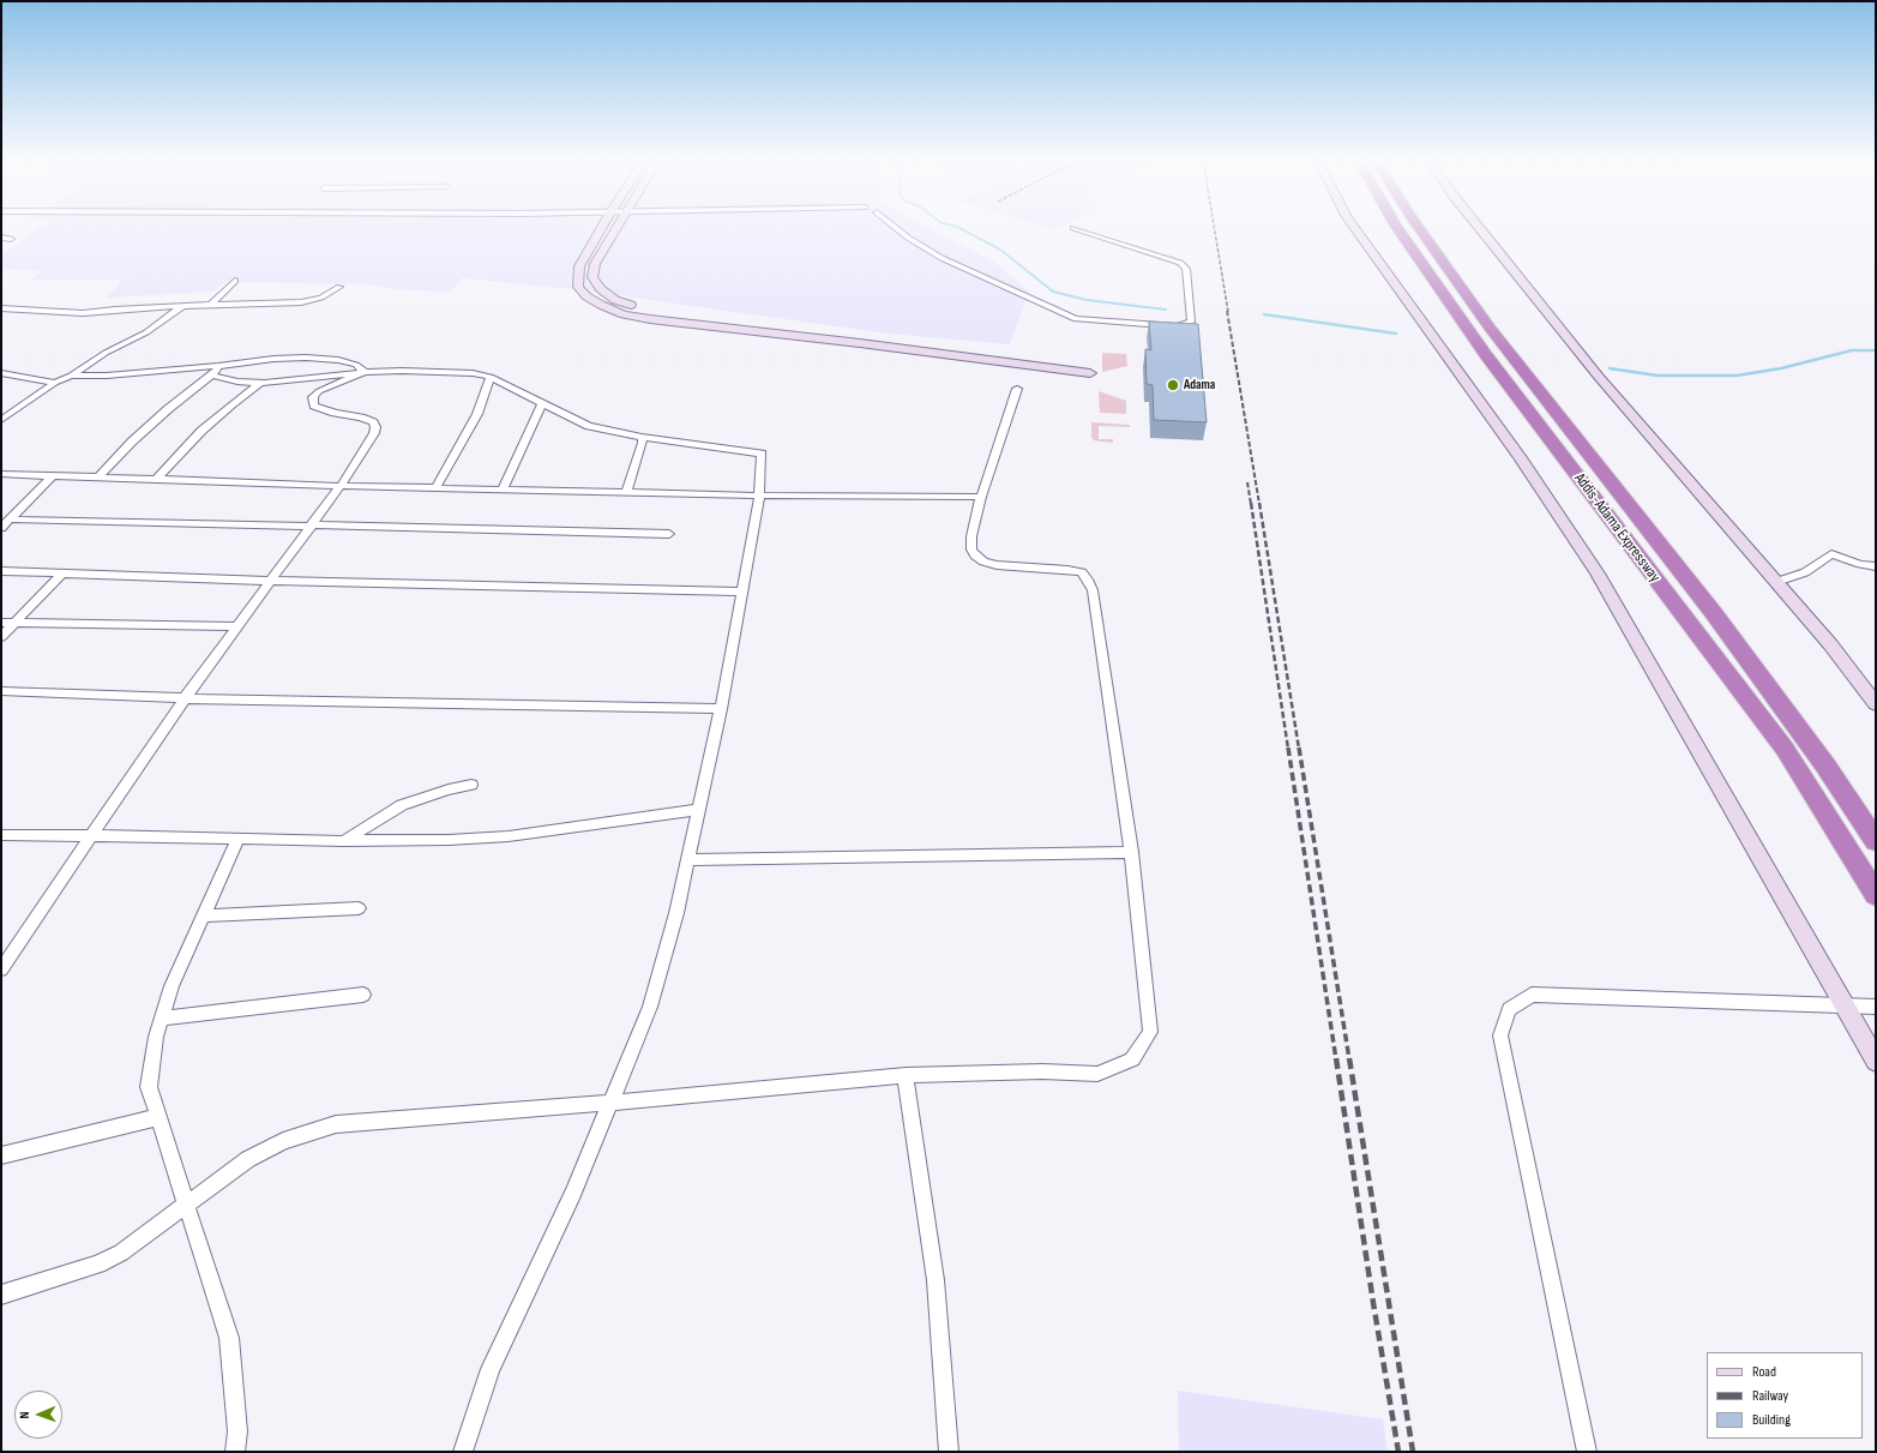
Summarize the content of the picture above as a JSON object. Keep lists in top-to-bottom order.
{
  "streets": {
    "highway": ["Addis-Adama Expressway"]
  },
  "places": ["Adama"],
  "legend": ["Road", "Railway", "Building"],
  "north": "left"
}
